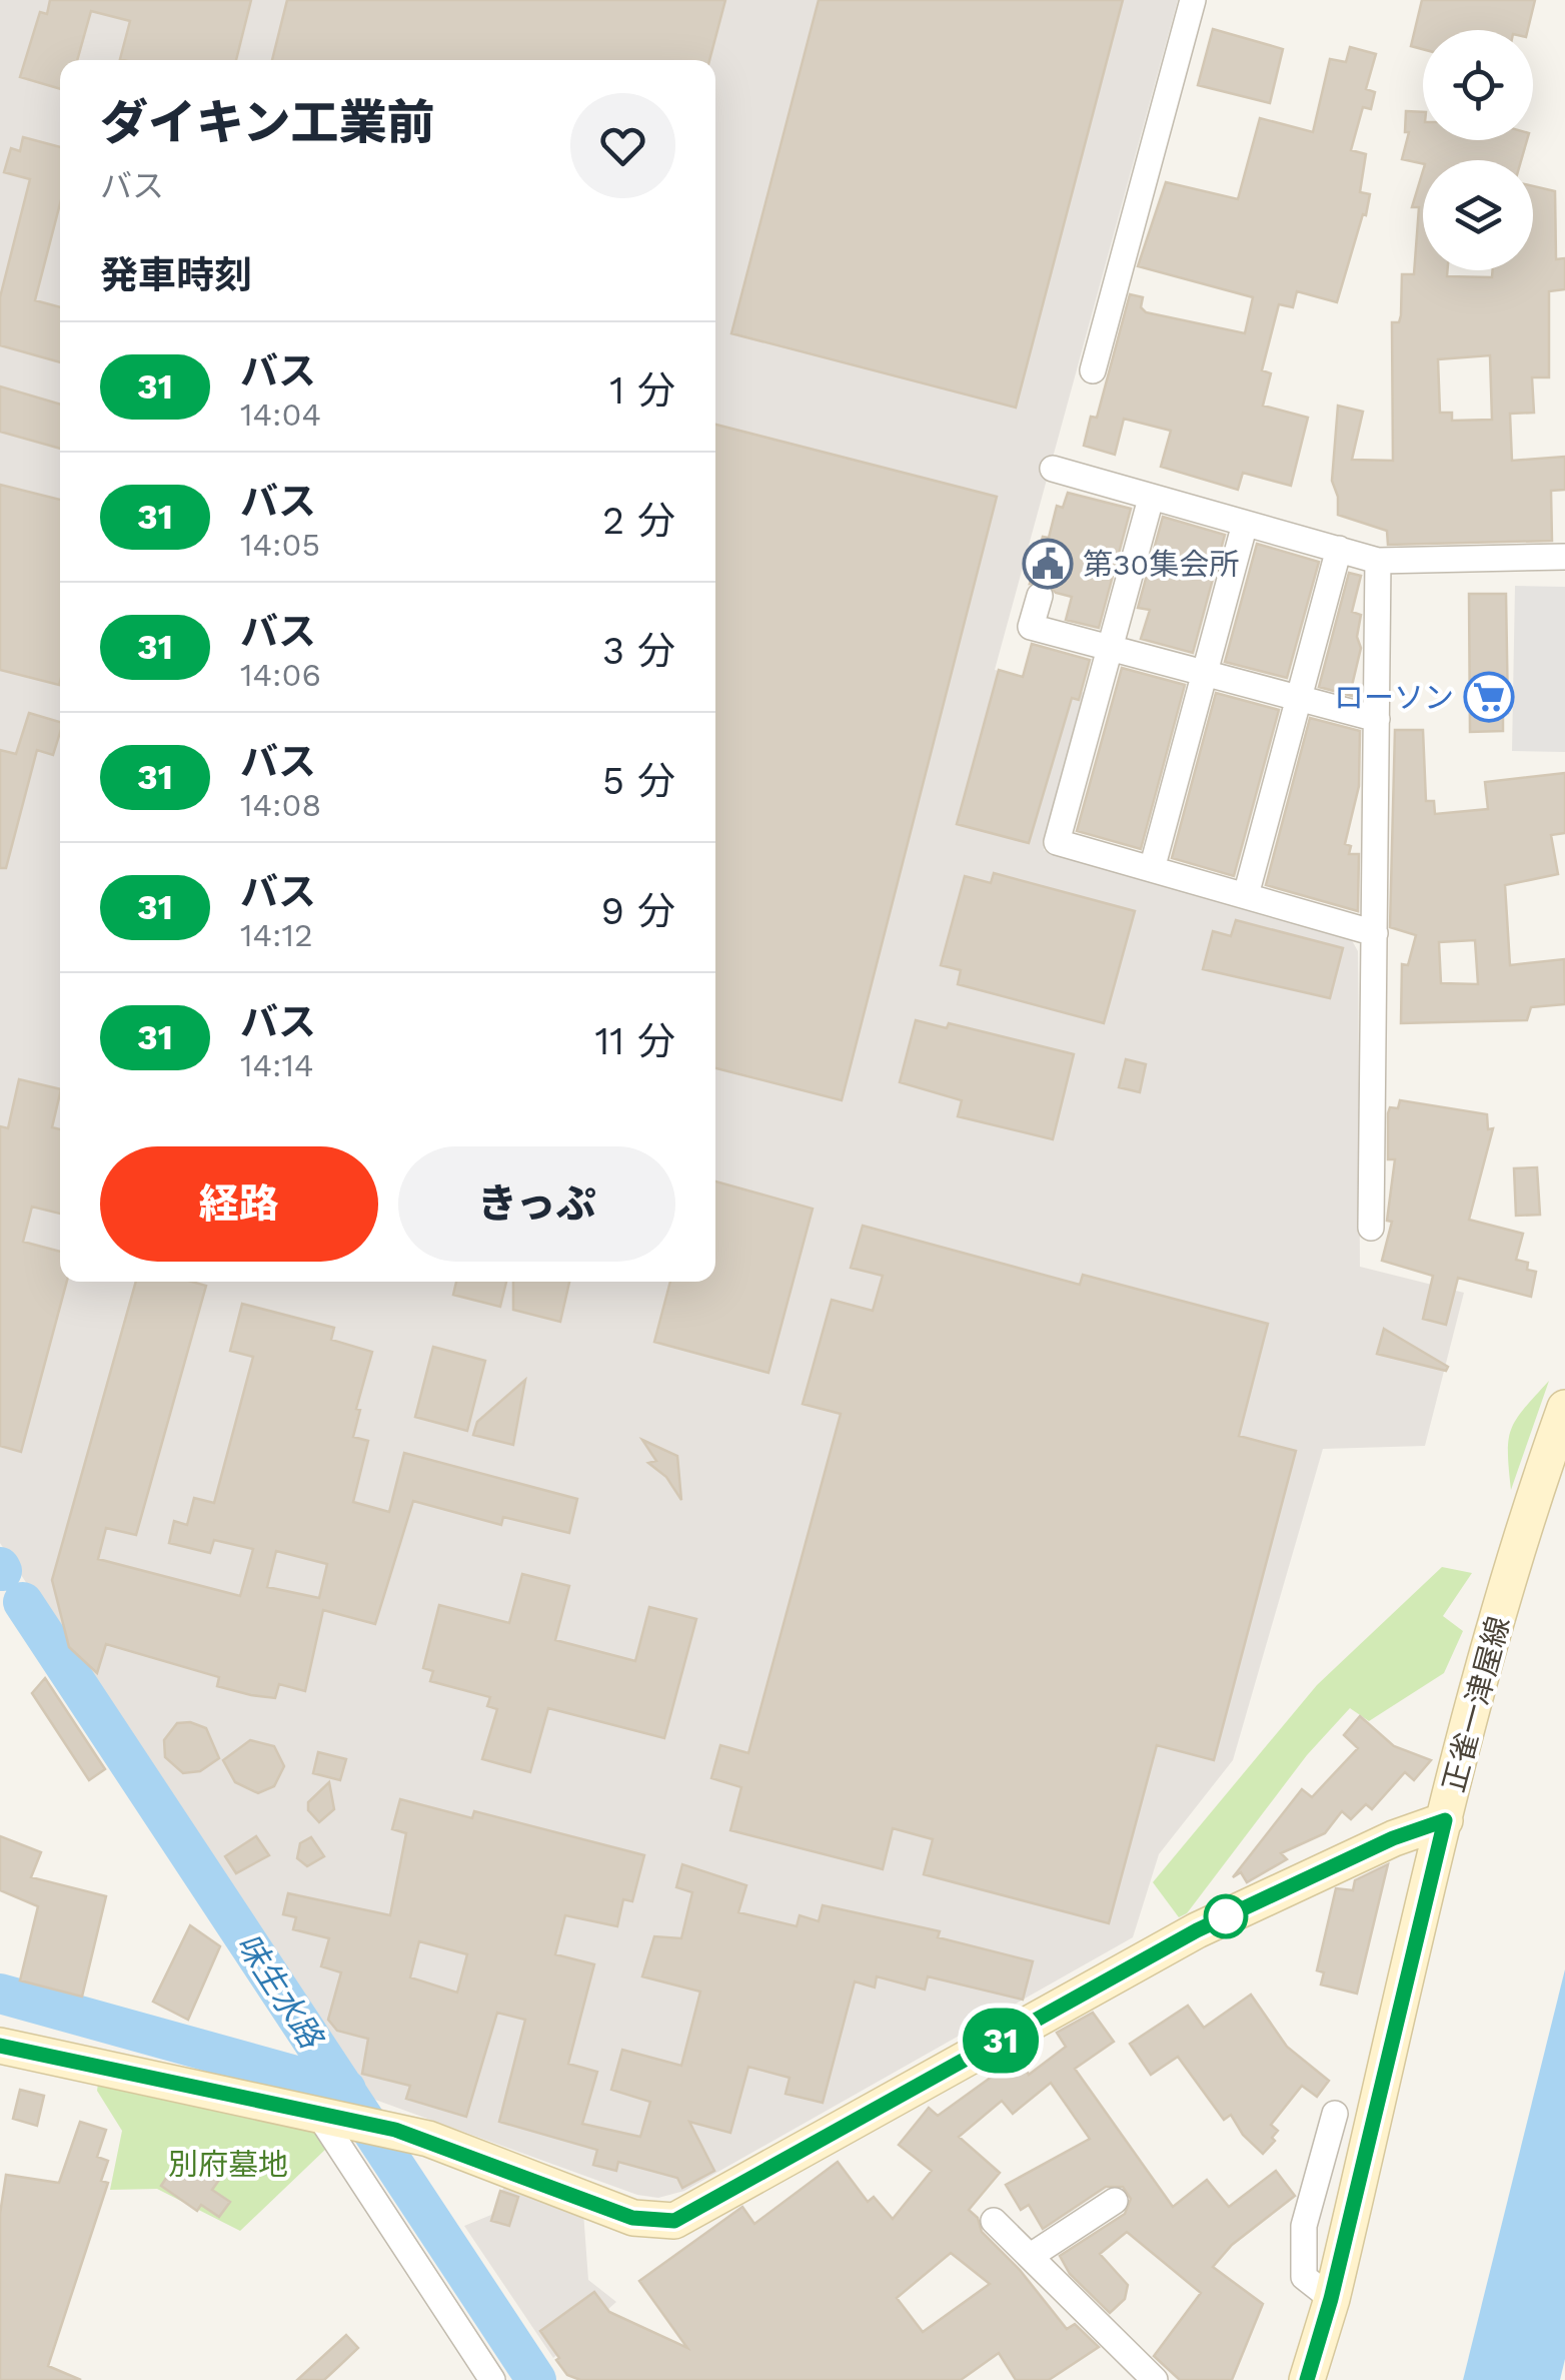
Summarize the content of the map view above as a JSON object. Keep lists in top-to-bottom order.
{
  "streets": {
    "main road": ["正雀一津屋線"]
  },
  "water": ["味生水路"],
  "parks": ["別府墓地"],
  "places": {
    "public building": ["第30集会所"],
    "supermarket": ["ローソン"]
  },
  "lines": ["bus line 31"],
  "page": {
    "on_map": "31",
    "heading": [
      ["ダイキン工業前", "バス"],
      "発車時刻"
    ],
    "list": [
      {
        "mark": "31",
        "name": "バス",
        "note": "14:04",
        "value": "1 分"
      },
      {
        "mark": "31",
        "name": "バス",
        "note": "14:05",
        "value": "2 分"
      },
      {
        "mark": "31",
        "name": "バス",
        "note": "14:06",
        "value": "3 分"
      },
      {
        "mark": "31",
        "name": "バス",
        "note": "14:08",
        "value": "5 分"
      },
      {
        "mark": "31",
        "name": "バス",
        "note": "14:12",
        "value": "9 分"
      },
      {
        "mark": "31",
        "name": "バス",
        "note": "14:14",
        "value": "11 分"
      }
    ],
    "buttons": ["経路", "きっぷ"]
  }
}
